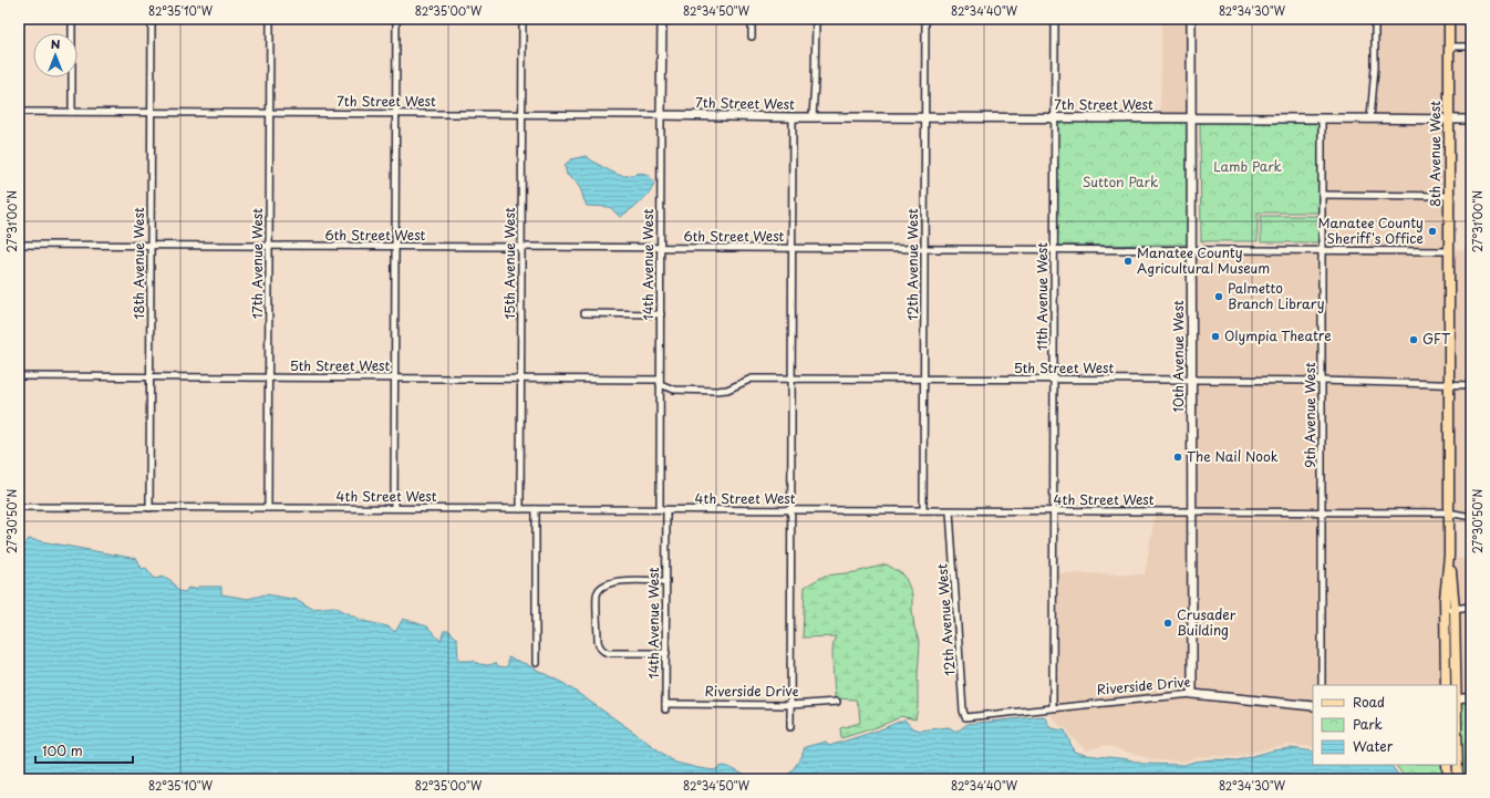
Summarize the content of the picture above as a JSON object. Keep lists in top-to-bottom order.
{
  "streets": {
    "main road": ["8th Avenue West"],
    "street": [
      "7th Street West",
      "6th Street West",
      "18th Avenue West",
      "17th Avenue West",
      "15th Avenue West",
      "14th Avenue West",
      "12th Avenue West",
      "11th Avenue West",
      "10th Avenue West",
      "5th Street West",
      "9th Avenue West",
      "4th Street West",
      "Riverside Drive"
    ]
  },
  "crossings": [
    ["7th Street West", "8th Avenue West"],
    ["7th Street West", "18th Avenue West"],
    ["7th Street West", "17th Avenue West"],
    ["7th Street West", "15th Avenue West"],
    ["7th Street West", "14th Avenue West"],
    ["7th Street West", "12th Avenue West"],
    ["7th Street West", "11th Avenue West"],
    ["7th Street West", "10th Avenue West"],
    ["7th Street West", "9th Avenue West"],
    ["8th Avenue West", "6th Street West"],
    ["8th Avenue West", "5th Street West"],
    ["8th Avenue West", "4th Street West"],
    ["6th Street West", "18th Avenue West"],
    ["6th Street West", "17th Avenue West"],
    ["6th Street West", "15th Avenue West"],
    ["6th Street West", "14th Avenue West"],
    ["6th Street West", "12th Avenue West"],
    ["6th Street West", "11th Avenue West"],
    ["6th Street West", "10th Avenue West"],
    ["6th Street West", "9th Avenue West"],
    ["18th Avenue West", "5th Street West"],
    ["18th Avenue West", "4th Street West"],
    ["17th Avenue West", "5th Street West"],
    ["17th Avenue West", "4th Street West"],
    ["15th Avenue West", "5th Street West"],
    ["15th Avenue West", "4th Street West"],
    ["14th Avenue West", "5th Street West"],
    ["14th Avenue West", "4th Street West"],
    ["14th Avenue West", "Riverside Drive"],
    ["12th Avenue West", "5th Street West"],
    ["12th Avenue West", "4th Street West"],
    ["12th Avenue West", "Riverside Drive"],
    ["11th Avenue West", "5th Street West"],
    ["11th Avenue West", "4th Street West"],
    ["11th Avenue West", "Riverside Drive"],
    ["10th Avenue West", "5th Street West"],
    ["10th Avenue West", "4th Street West"],
    ["10th Avenue West", "Riverside Drive"],
    ["5th Street West", "9th Avenue West"],
    ["9th Avenue West", "4th Street West"]
  ],
  "parks": ["Lamb Park", "Sutton Park"],
  "places": [
    "Manatee County Sheriff's Office",
    "Manatee County Agricultural Museum",
    "Palmetto Branch Library",
    "Olympia Theatre",
    "GFT",
    "The Nail Nook",
    "Crusader Building"
  ],
  "legend": ["Road", "Park", "Water"],
  "scale_bar": "100 m",
  "north": "top",
  "coordinates": [
    "82°35'10\"W",
    "82°35'00\"W",
    "82°34'50\"W",
    "82°34'40\"W",
    "82°34'30\"W",
    "27°31'00\"N",
    "27°30'50\"N"
  ]
}
